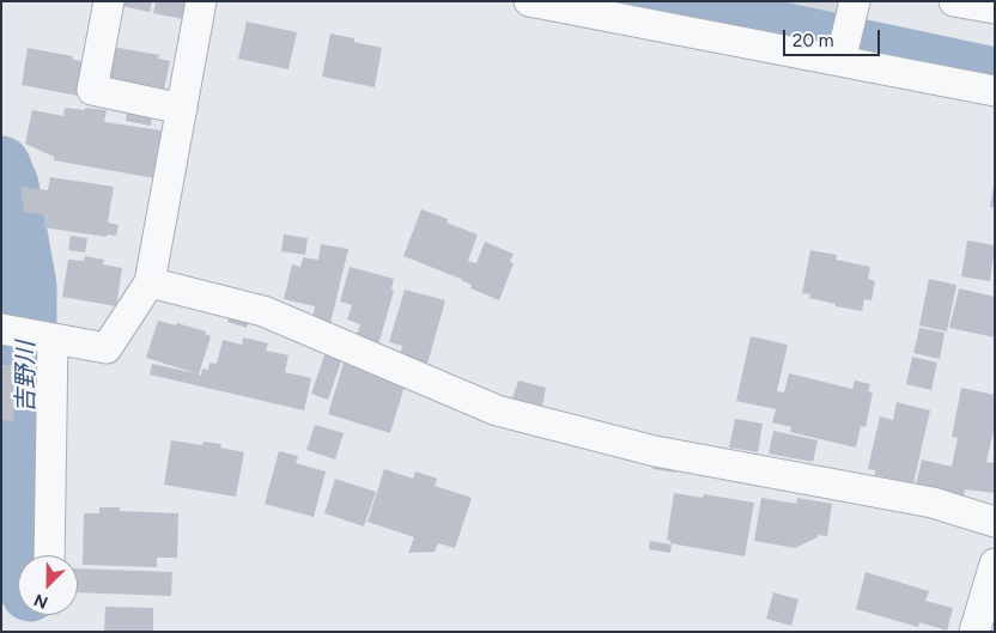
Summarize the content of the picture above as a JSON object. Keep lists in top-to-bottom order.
{
  "water": ["吉野川"],
  "scale_bar": "20 m",
  "north": "bottom left"
}
